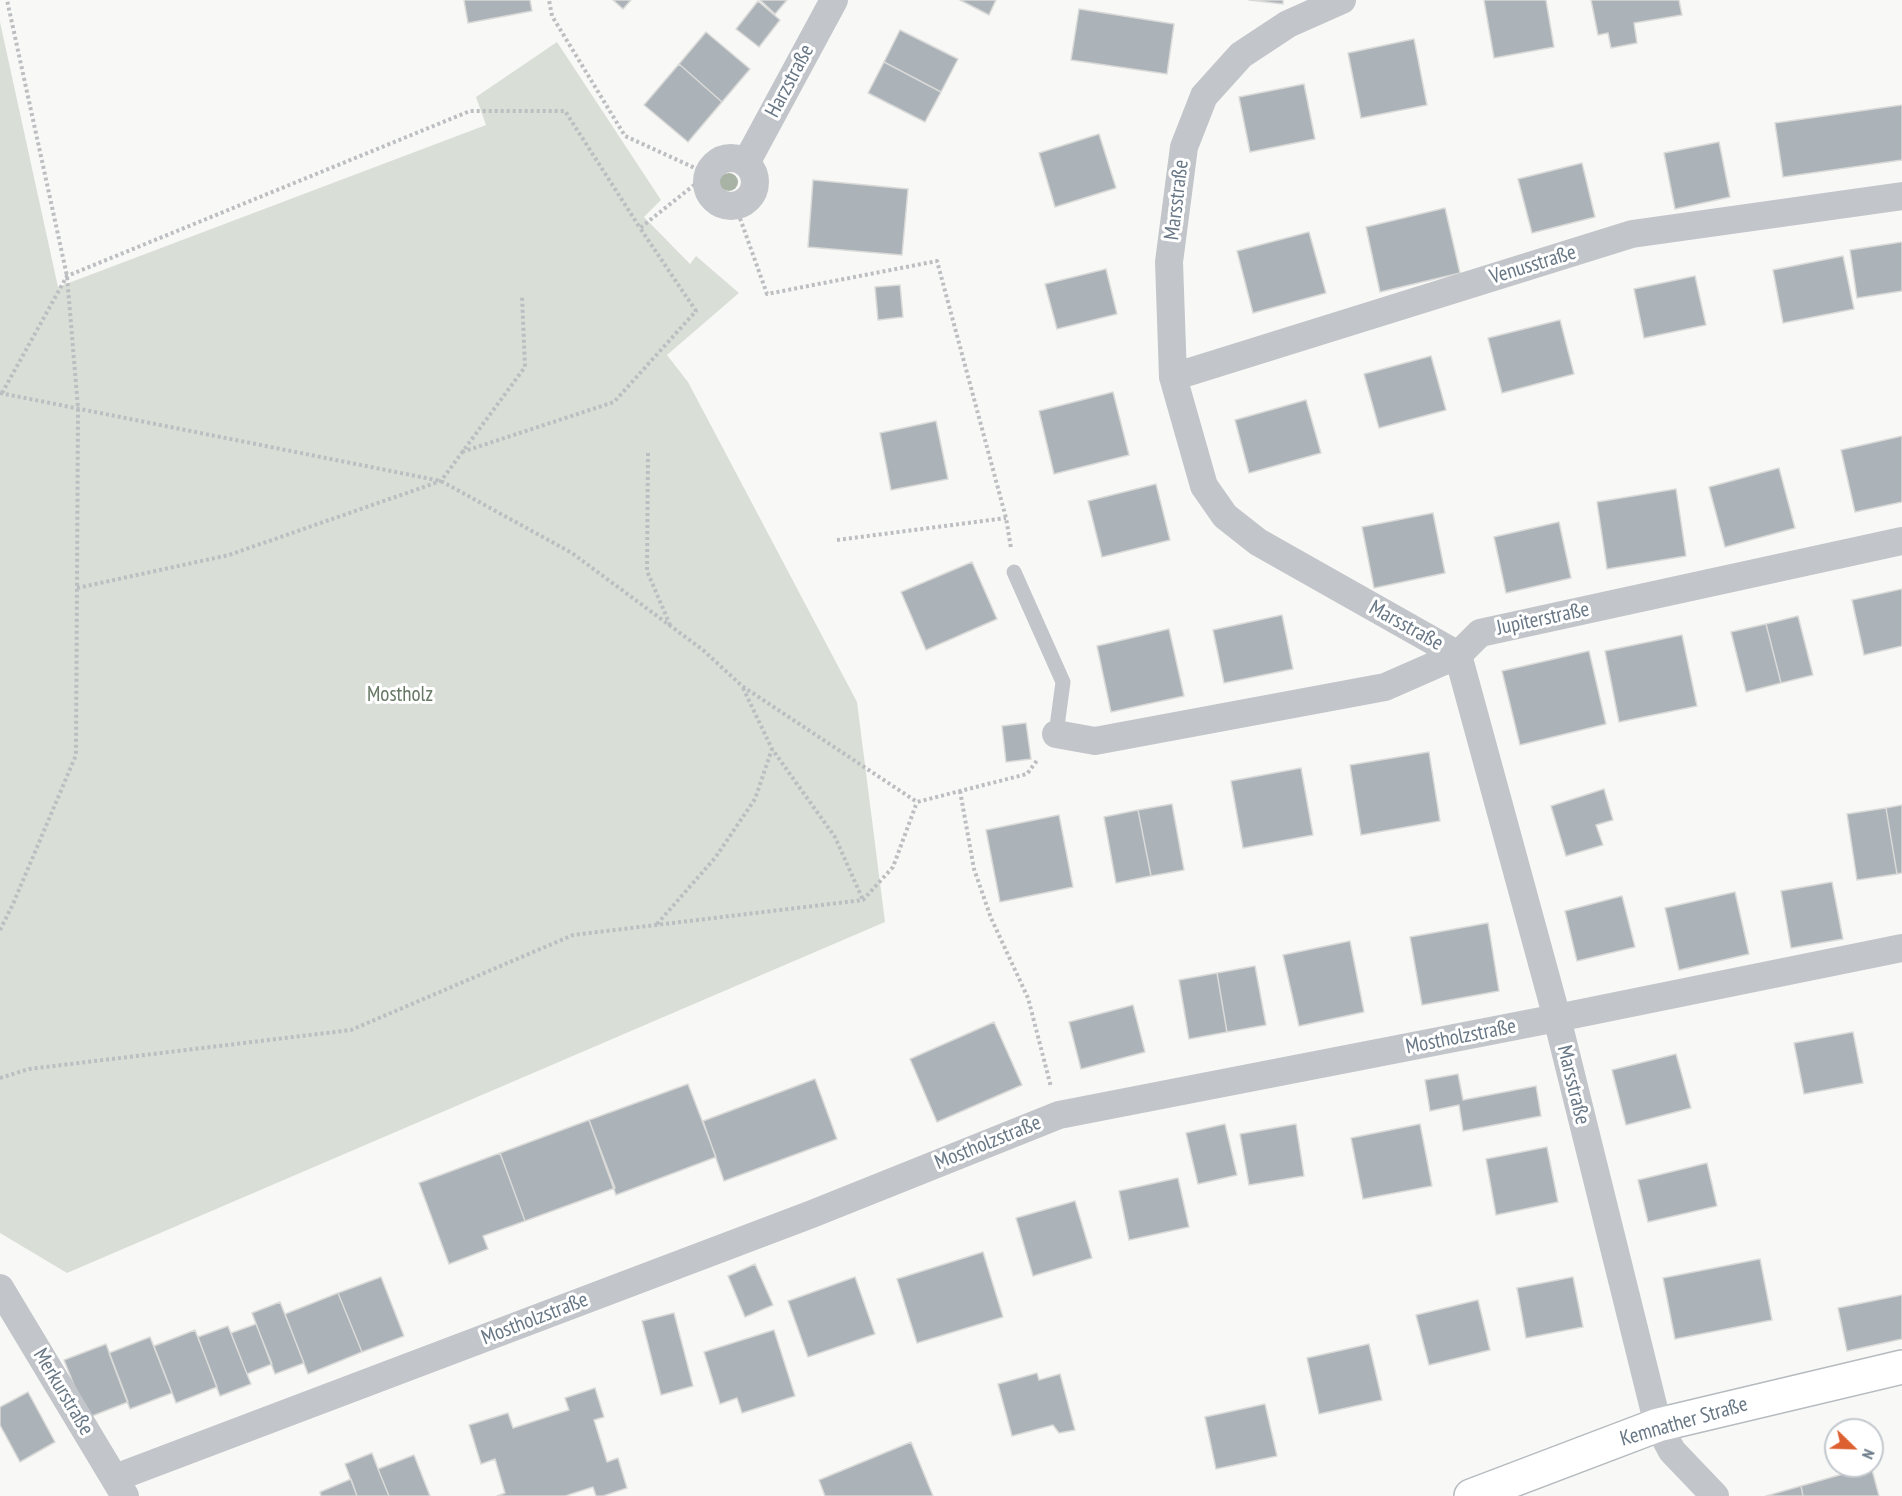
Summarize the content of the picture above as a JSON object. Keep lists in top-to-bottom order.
{
  "streets": {
    "main road": ["Kemnather Straße"],
    "street": [
      "Harzstraße",
      "Marsstraße",
      "Venusstraße",
      "Jupiterstraße",
      "Mostholzstraße",
      "Merkurstraße"
    ]
  },
  "crossings": [
    ["Marsstraße", "Venusstraße"],
    ["Marsstraße", "Jupiterstraße"],
    ["Marsstraße", "Mostholzstraße"],
    ["Marsstraße", "Kemnather Straße"],
    ["Mostholzstraße", "Merkurstraße"]
  ],
  "parks": ["Mostholz"],
  "north": "bottom right"
}
